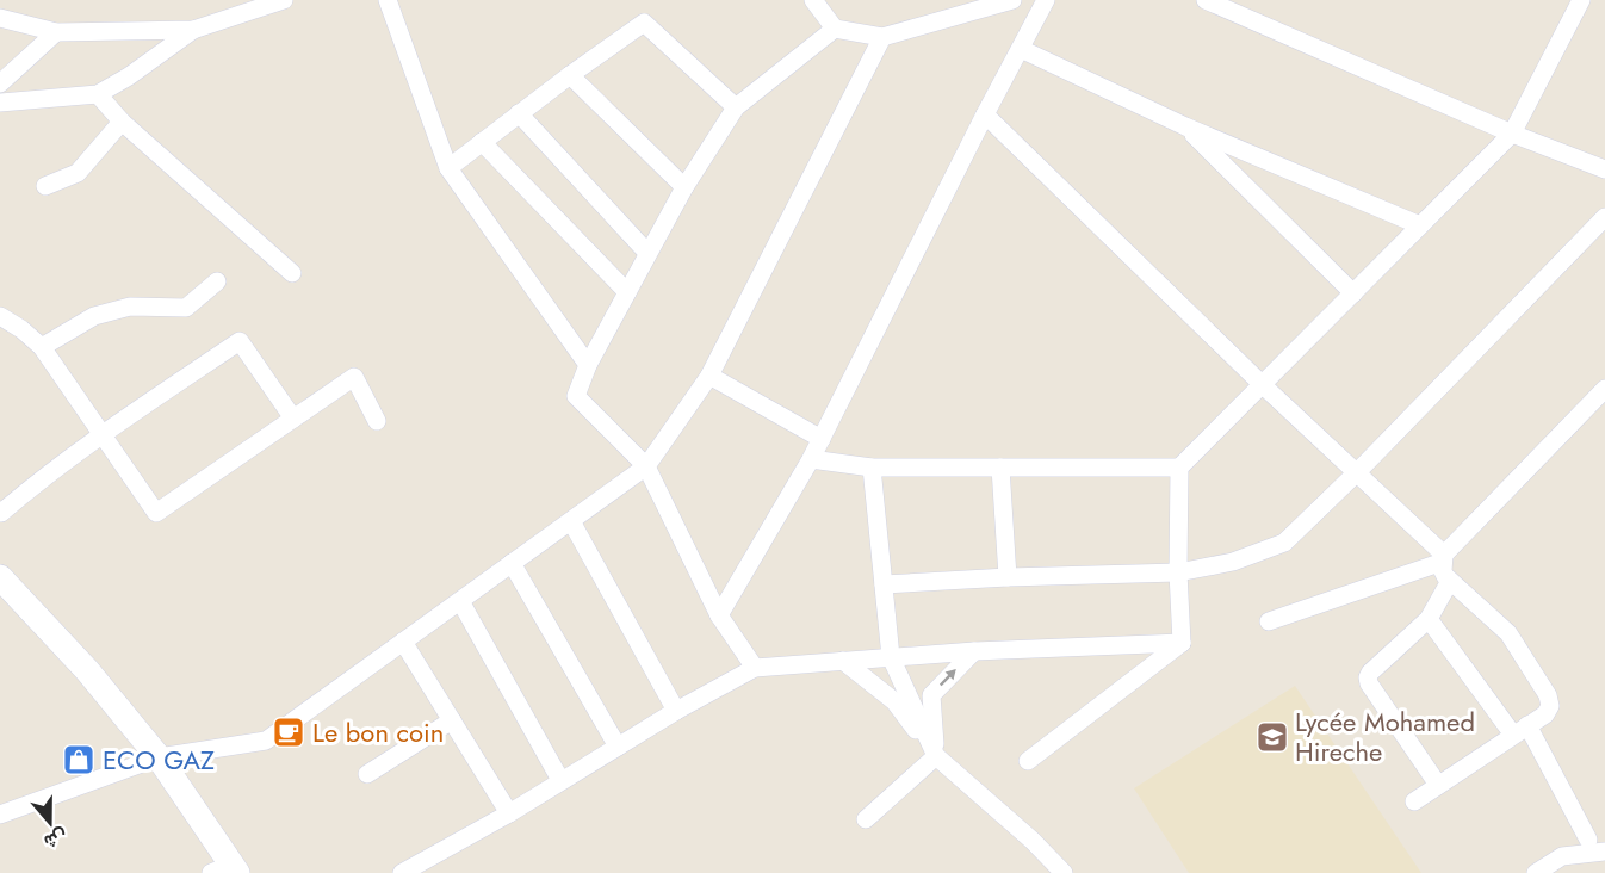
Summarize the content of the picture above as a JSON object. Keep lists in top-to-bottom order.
{
  "places": {
    "cafe": ["Le bon coin"],
    "school or university": ["Lycée Mohamed Hireche"],
    "shop": ["ECO GAZ"]
  },
  "north": "bottom"
}
